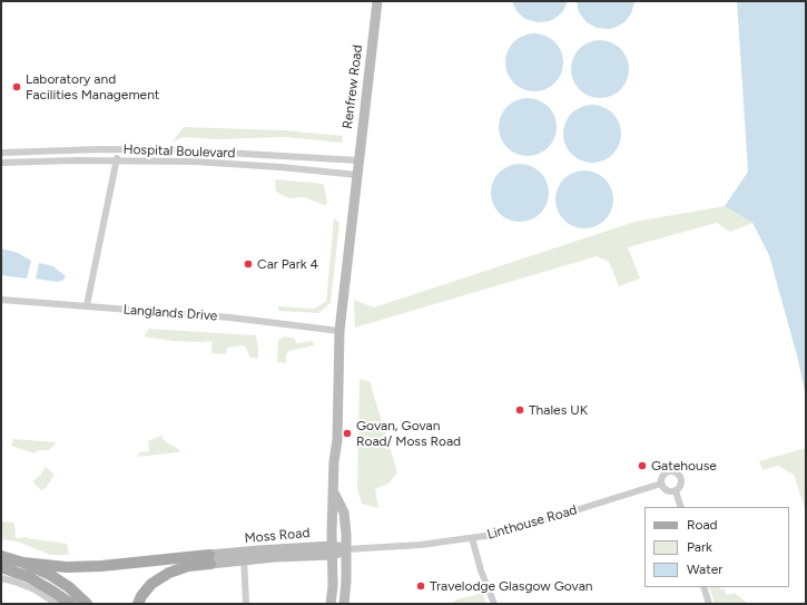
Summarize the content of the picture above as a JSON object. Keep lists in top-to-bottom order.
{
  "streets": {
    "street": [
      "Renfrew Road",
      "Hospital Boulevard",
      "Langlands Drive",
      "Linthouse Road",
      "Moss Road"
    ]
  },
  "crossings": [
    ["Renfrew Road", "Hospital Boulevard"],
    ["Renfrew Road", "Langlands Drive"],
    ["Renfrew Road", "Moss Road"]
  ],
  "places": [
    "Laboratory and Facilities Management",
    "Car Park 4",
    "Thales UK",
    "Govan, Govan Road/ Moss Road",
    "Gatehouse",
    "Travelodge Glasgow Govan"
  ],
  "legend": ["Road", "Park", "Water"]
}
